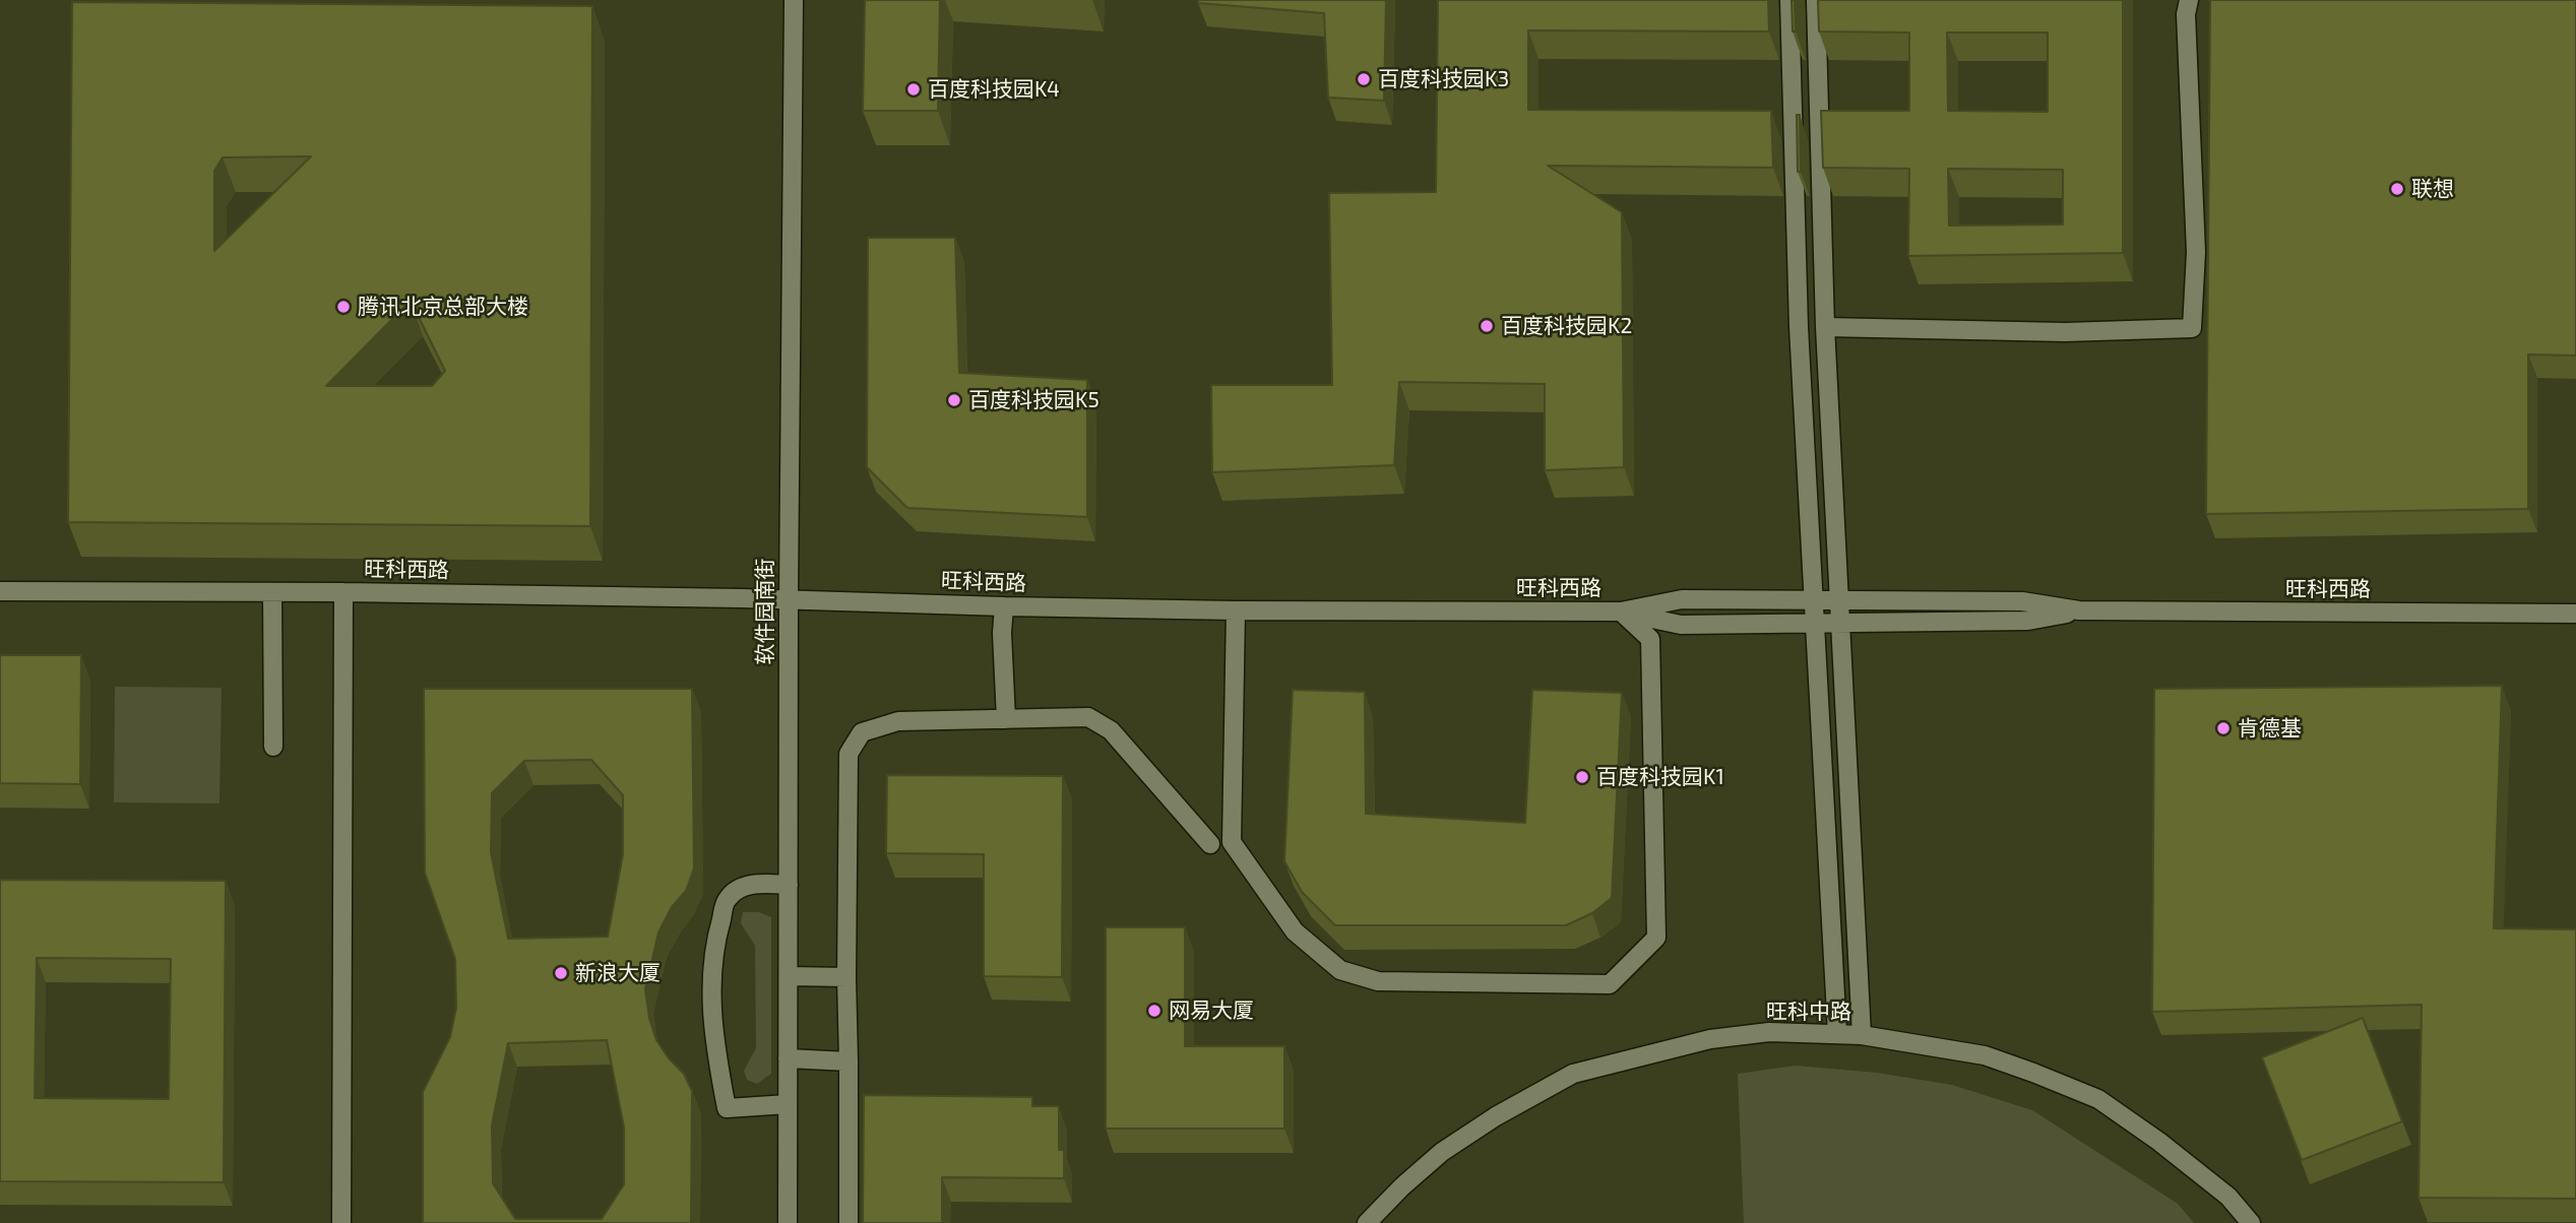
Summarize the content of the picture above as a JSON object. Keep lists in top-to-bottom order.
{
  "streets": {
    "street": ["旺科西路", "软件园南街", "旺科中路"]
  },
  "crossings": [
    ["旺科西路", "软件园南街"]
  ],
  "places": [
    "百度科技园K3",
    "百度科技园K4",
    "联想",
    "腾讯北京总部大楼",
    "百度科技园K2",
    "百度科技园K5",
    "肯德基",
    "百度科技园K1",
    "新浪大厦",
    "网易大厦"
  ]
}
